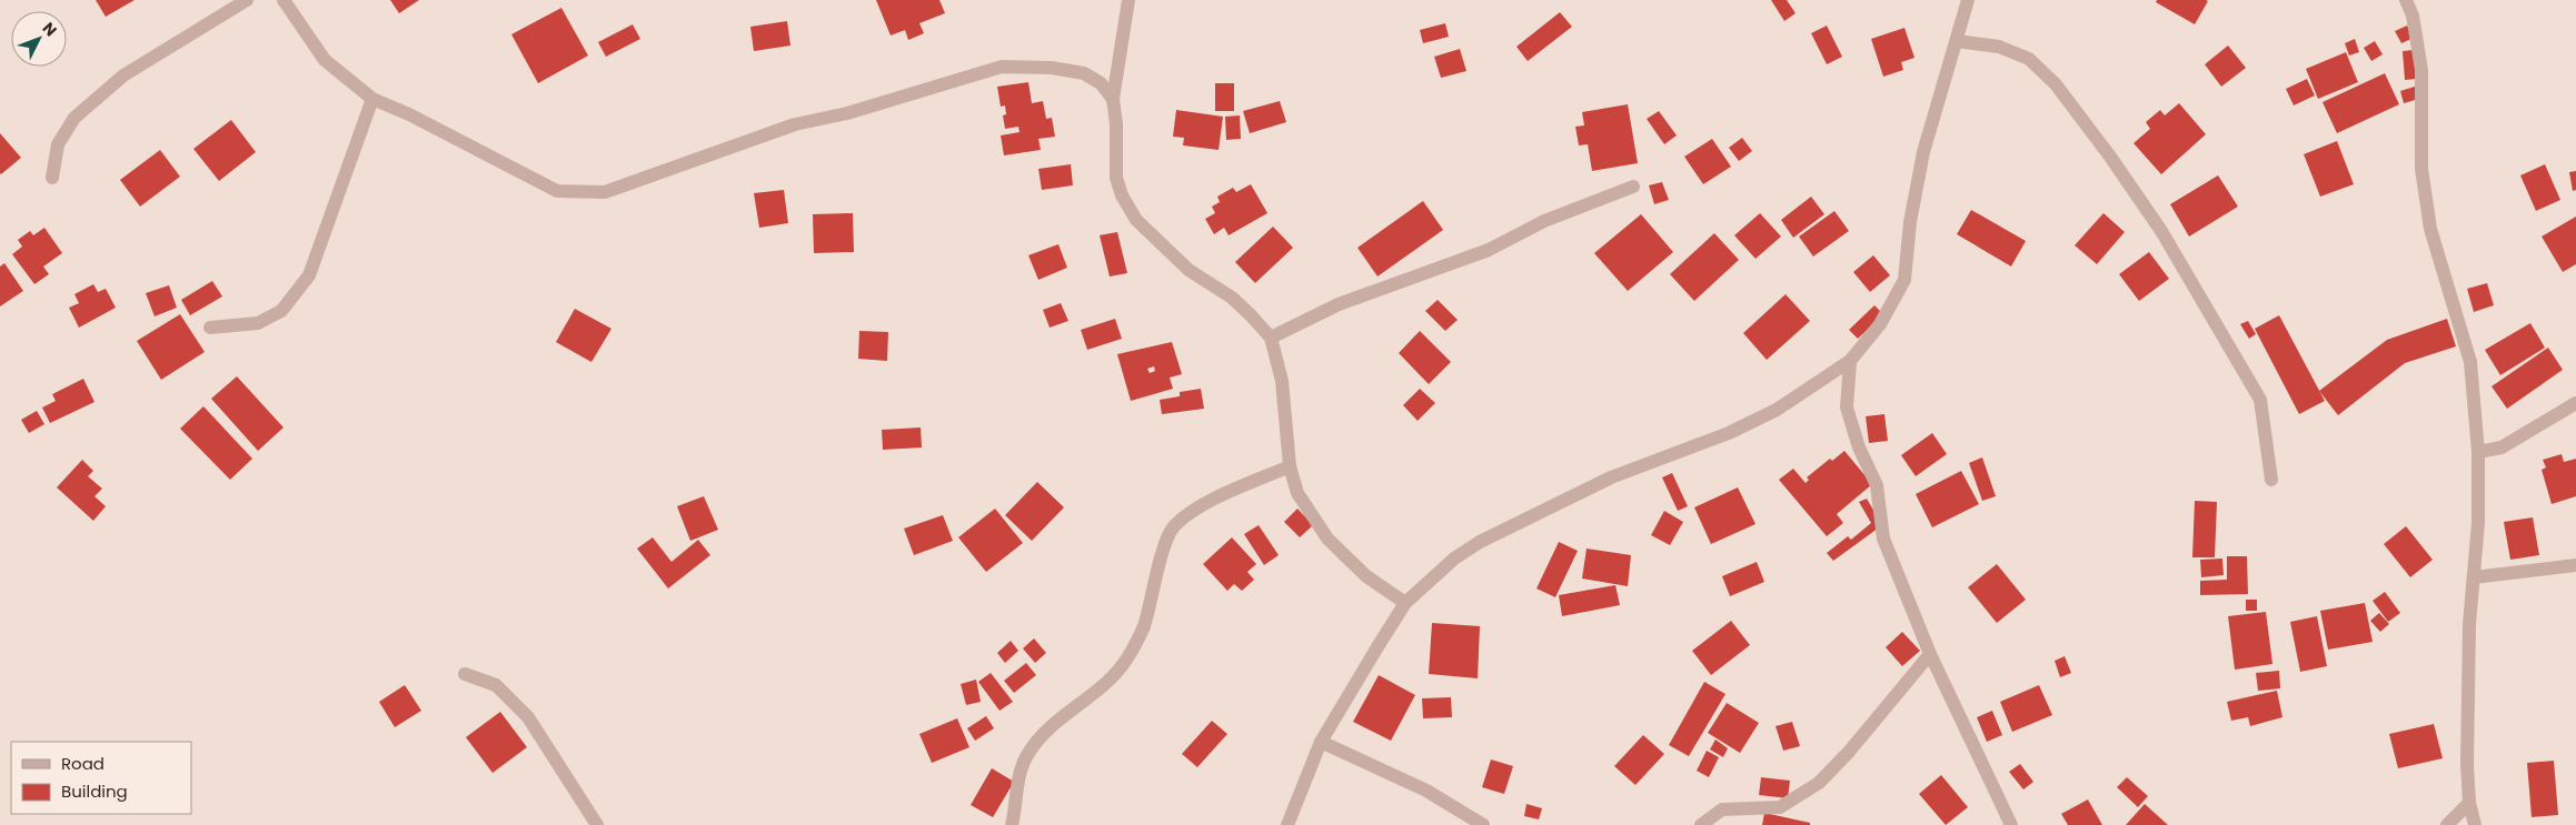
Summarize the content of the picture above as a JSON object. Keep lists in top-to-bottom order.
{
  "legend": ["Road", "Building"],
  "north": "top right"
}
